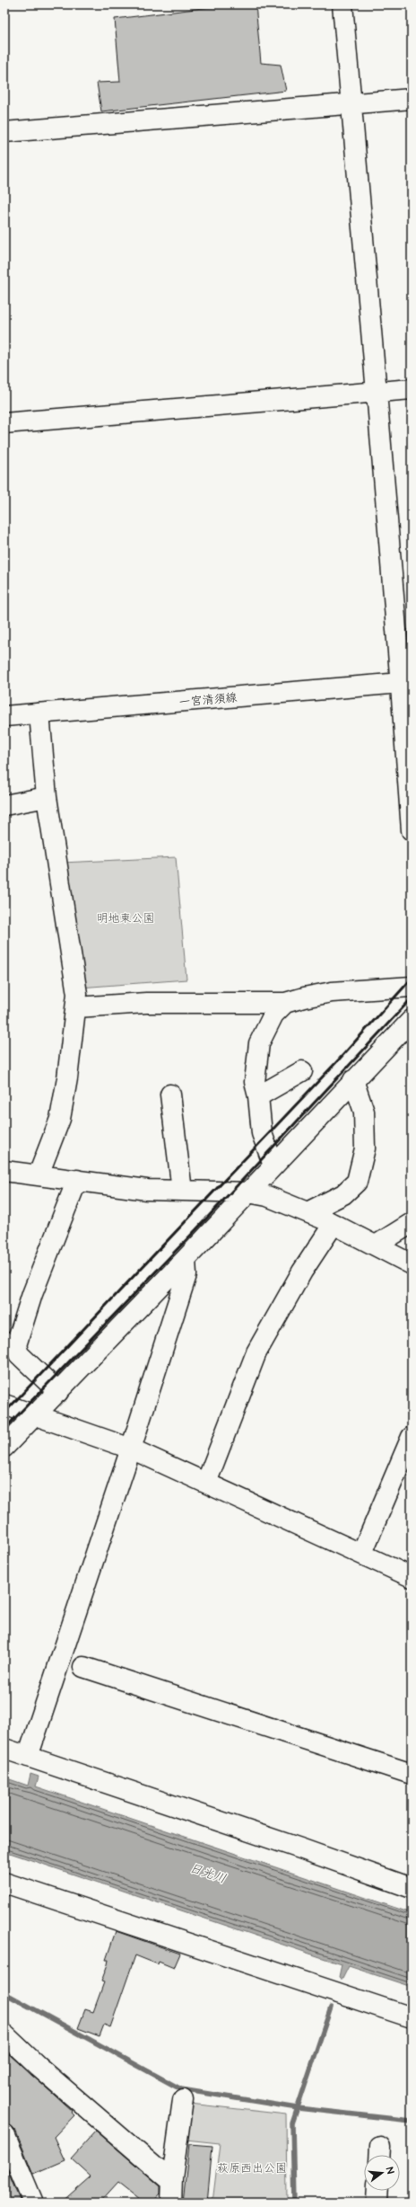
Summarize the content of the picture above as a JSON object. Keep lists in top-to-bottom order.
{
  "streets": {
    "street": ["一宮清須線"]
  },
  "water": ["日光川"],
  "parks": ["明地東公園", "萩原西出公園"],
  "north": "right"
}
